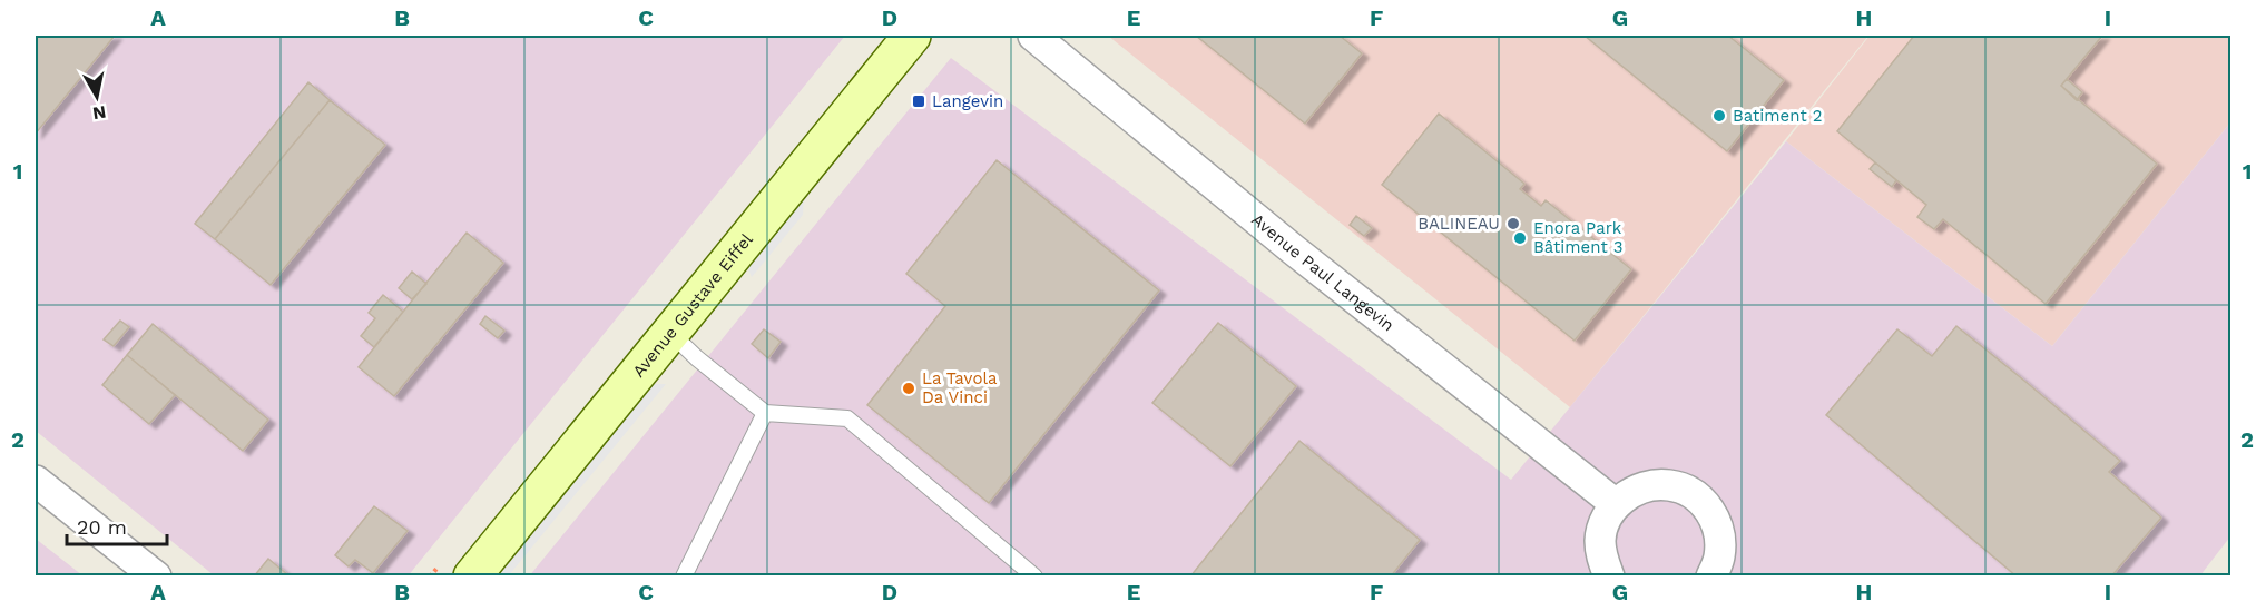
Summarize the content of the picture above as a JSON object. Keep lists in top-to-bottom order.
{
  "streets": {
    "street": ["Avenue Paul Langevin", "Avenue Gustave Eiffel"]
  },
  "places": {
    "transit": ["Langevin"],
    "other": [
      "Batiment 2",
      "BALINEAU",
      "Enora Park Bâtiment 3",
      "La Tavola Da Vinci"
    ]
  },
  "scale_bar": "20 m",
  "north": "bottom",
  "grid": {
    "columns": [
      "A",
      "B",
      "C",
      "D",
      "E",
      "F",
      "G",
      "H",
      "I"
    ],
    "rows": ["1", "2"]
  }
}
